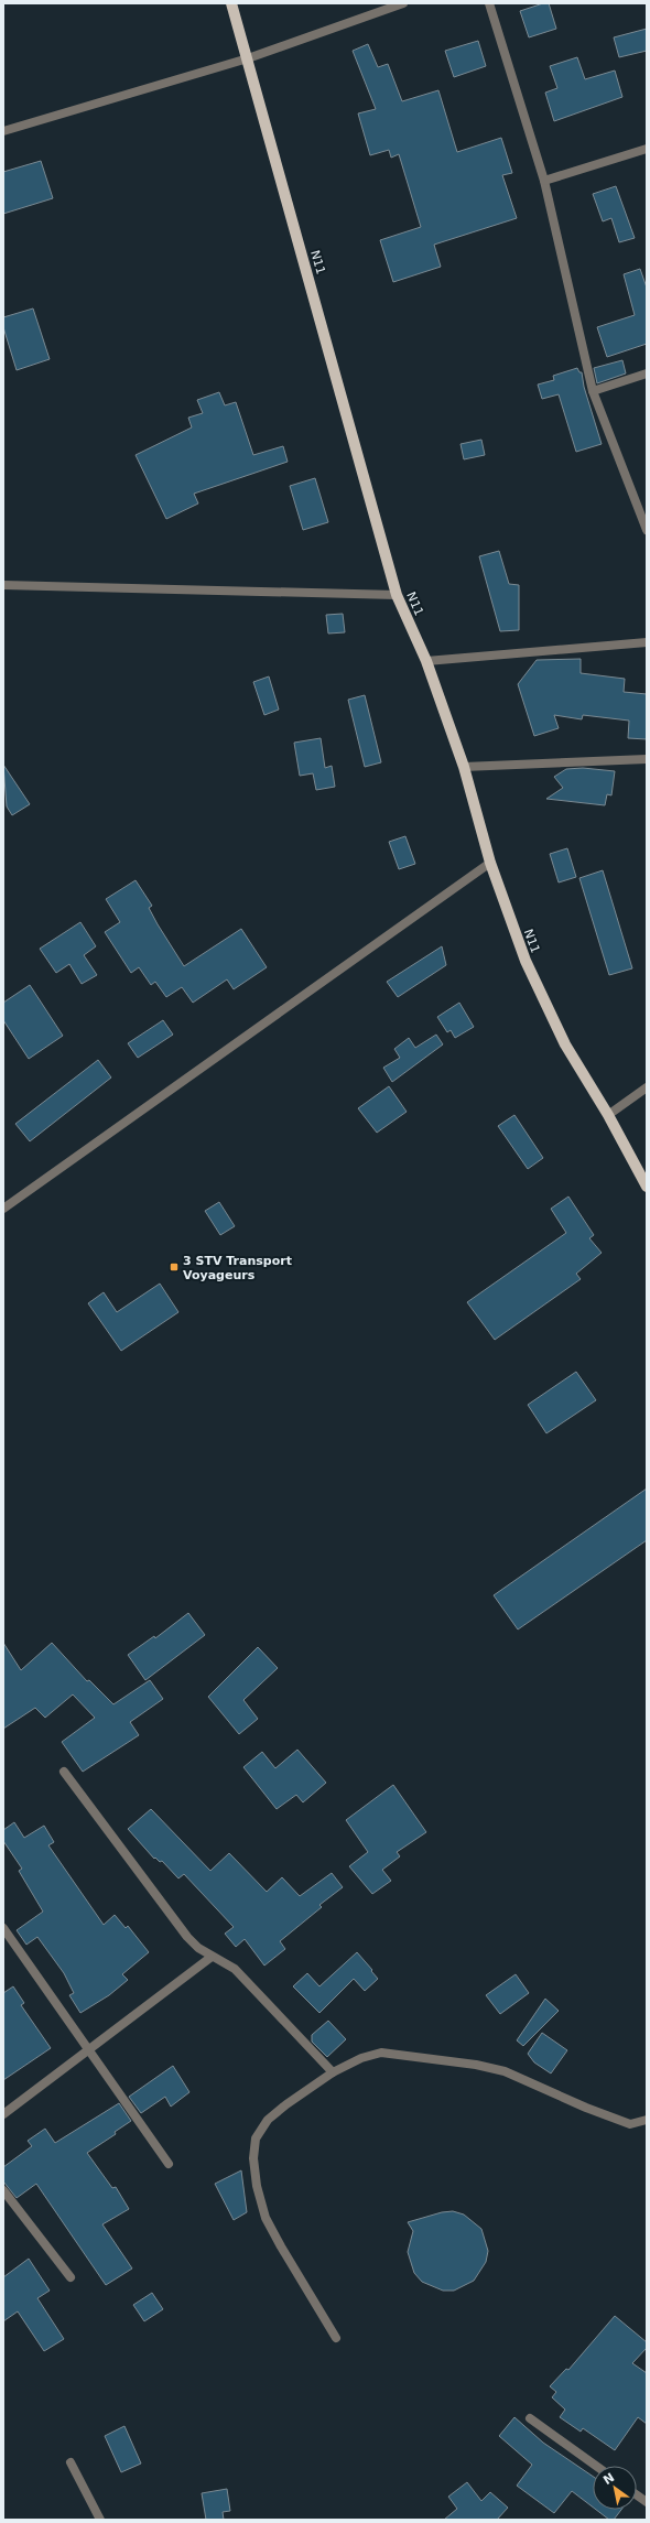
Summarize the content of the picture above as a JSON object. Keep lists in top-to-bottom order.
{
  "streets": {
    "main road": ["N11"]
  },
  "places": {
    "transit": ["3 STV Transport Voyageurs"]
  },
  "north": "top left"
}
